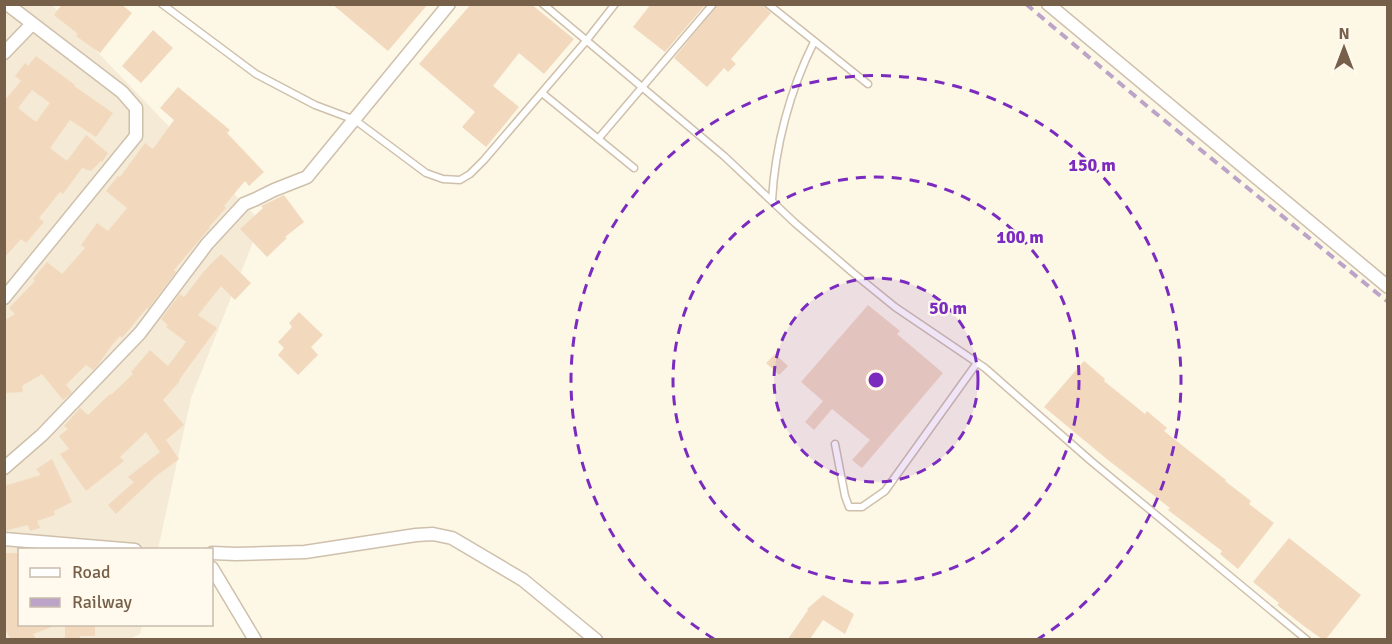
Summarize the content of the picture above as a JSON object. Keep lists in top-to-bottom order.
{
  "legend": ["Road", "Railway"],
  "north": "top",
  "rings": ["150 m", "100 m", "50 m"]
}
